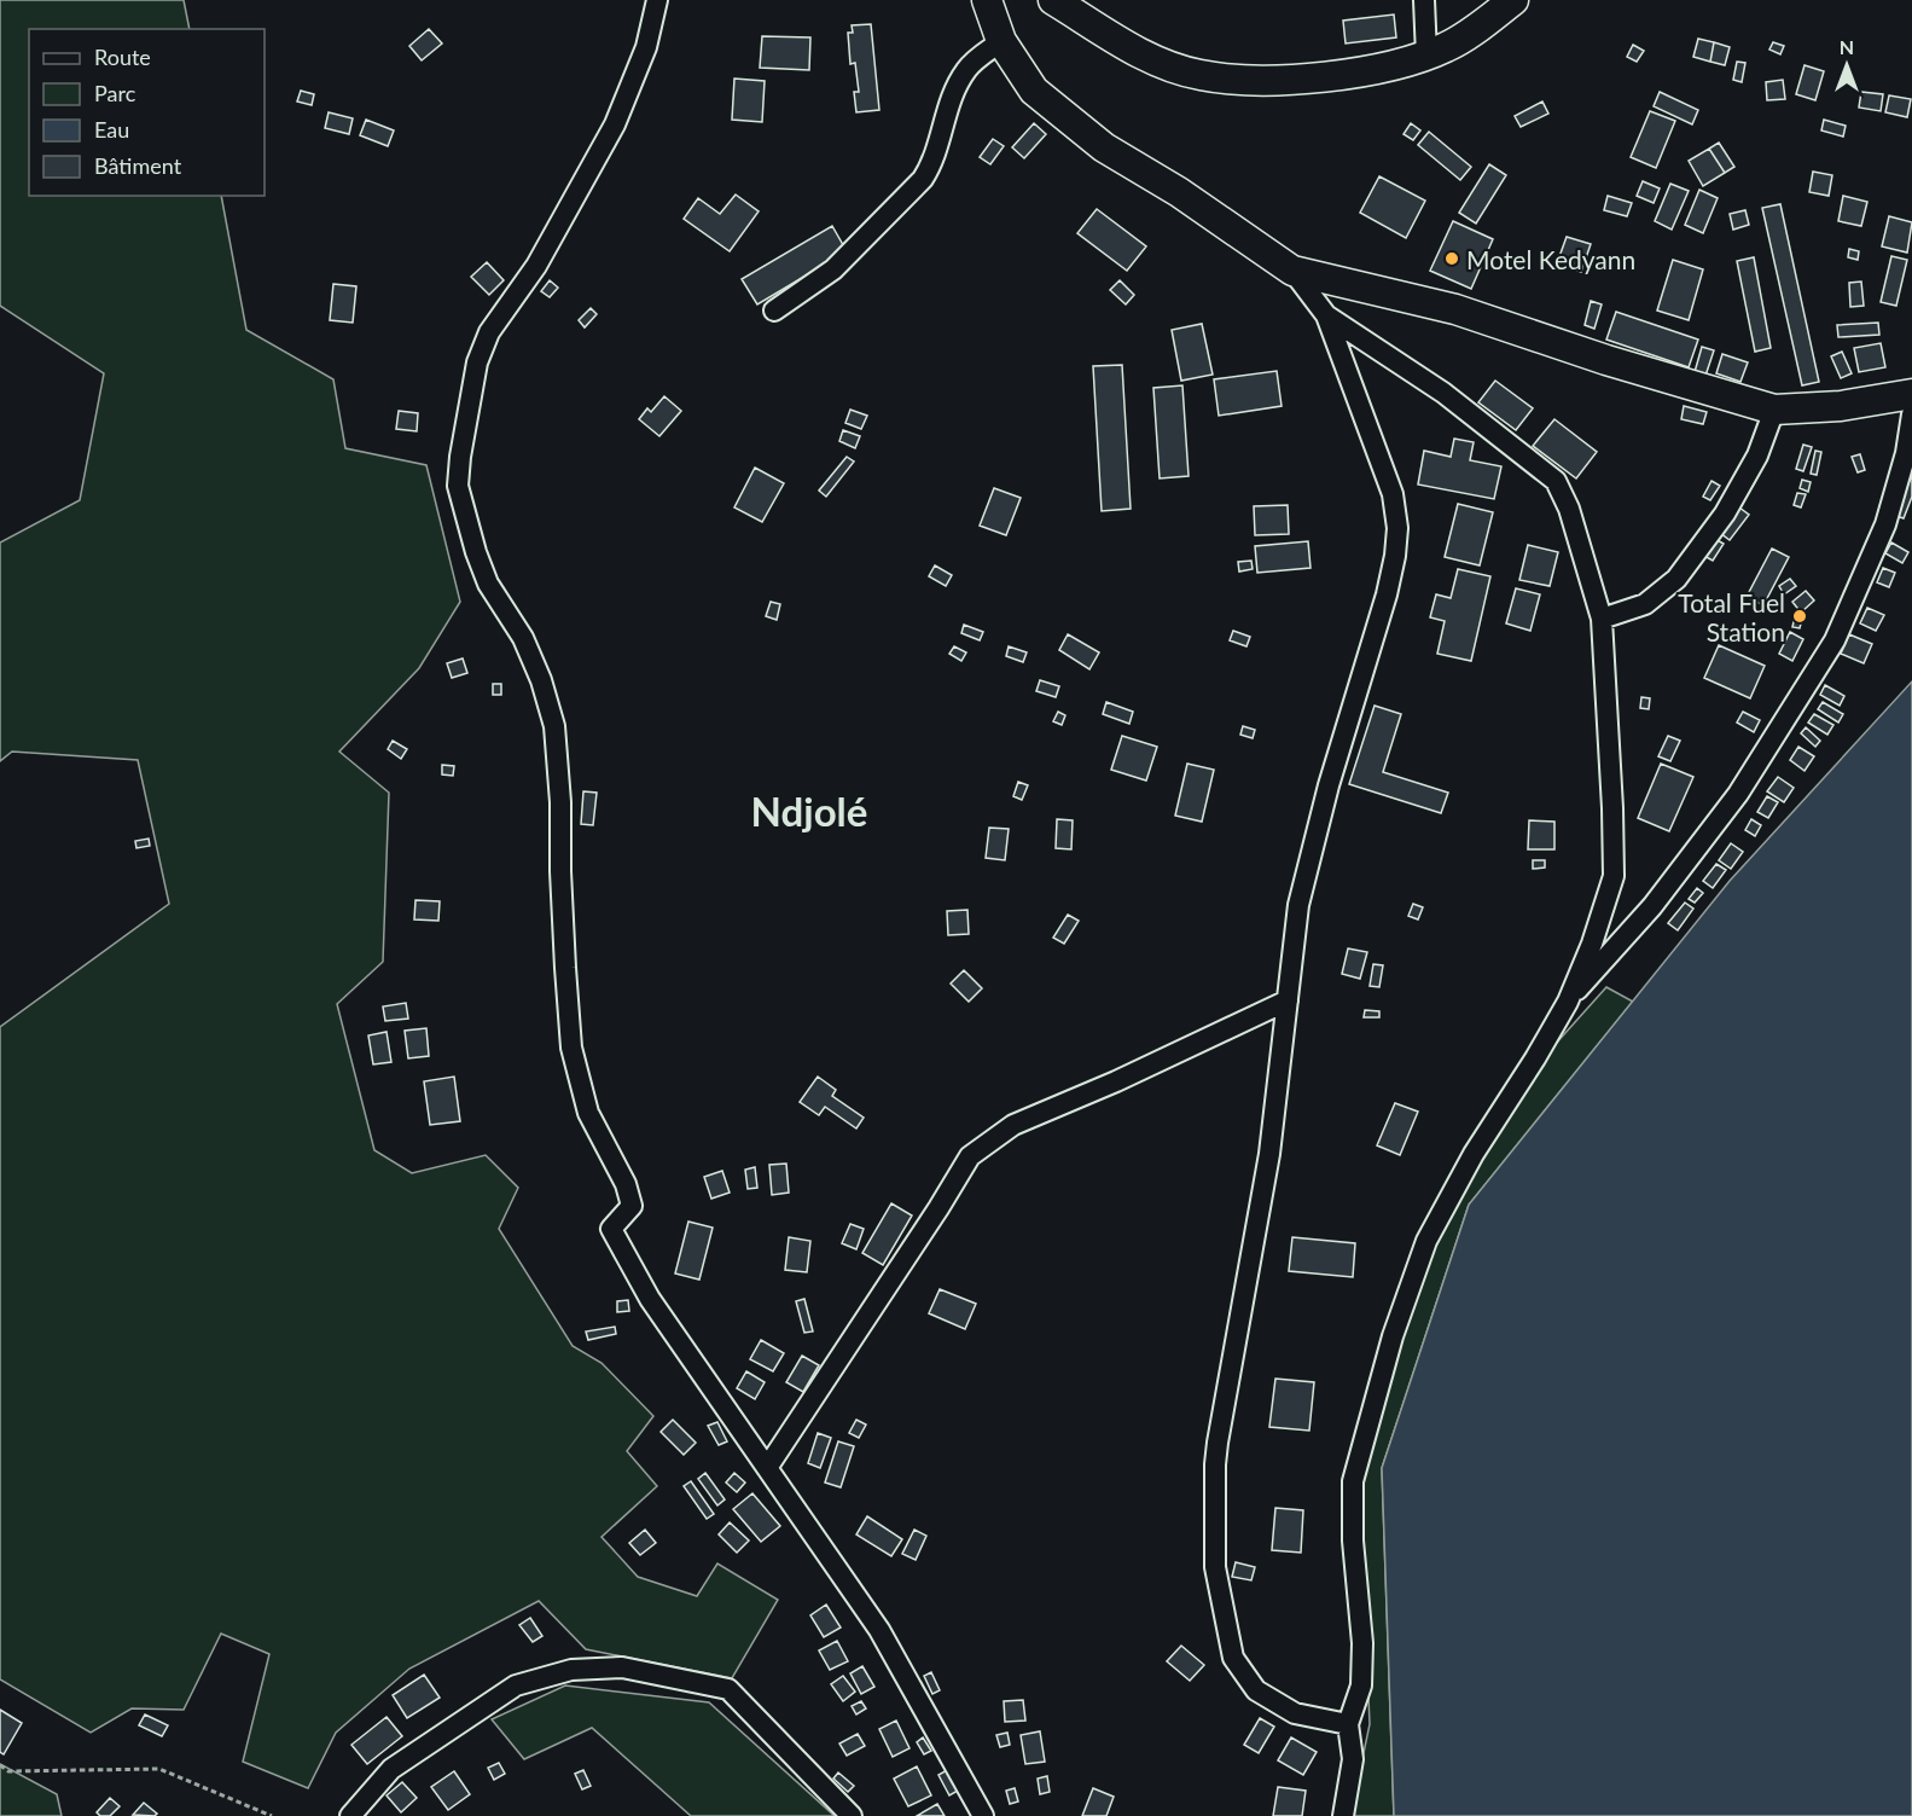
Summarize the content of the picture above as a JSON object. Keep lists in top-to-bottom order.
{
  "districts": ["Ndjolé"],
  "places": ["Motel Kedyann", "Total Fuel Station"],
  "legend": [
    "Route",
    "Parc",
    "Eau",
    "Bâtiment"
  ],
  "north": "top"
}
